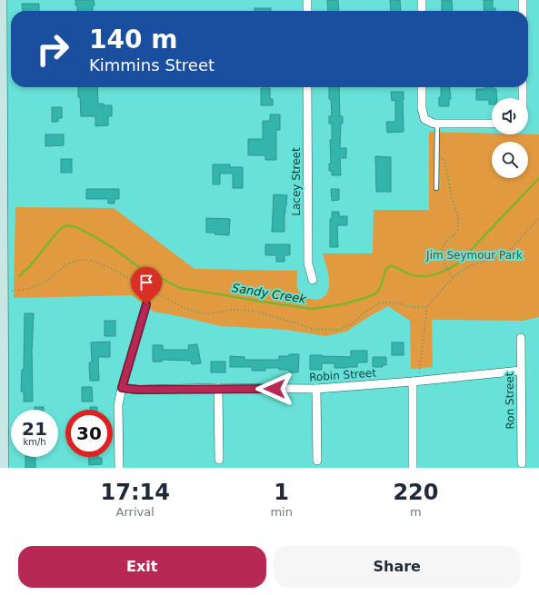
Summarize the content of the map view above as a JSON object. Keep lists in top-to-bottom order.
{
  "streets": {
    "street": ["Lacey Street", "Robin Street", "Ron Street"]
  },
  "crossings": [
    ["Robin Street", "Ron Street"]
  ],
  "water": ["Sandy Creek"],
  "parks": ["Jim Seymour Park"],
  "page": {
    "turn": ["140 m", "Kimmins Street"],
    "speed": "21 km/h",
    "limit": "30",
    "eta": [
      "17:14",
      "Arrival",
      "1",
      "min",
      "220",
      "m"
    ],
    "buttons": ["Exit", "Share"]
  }
}
